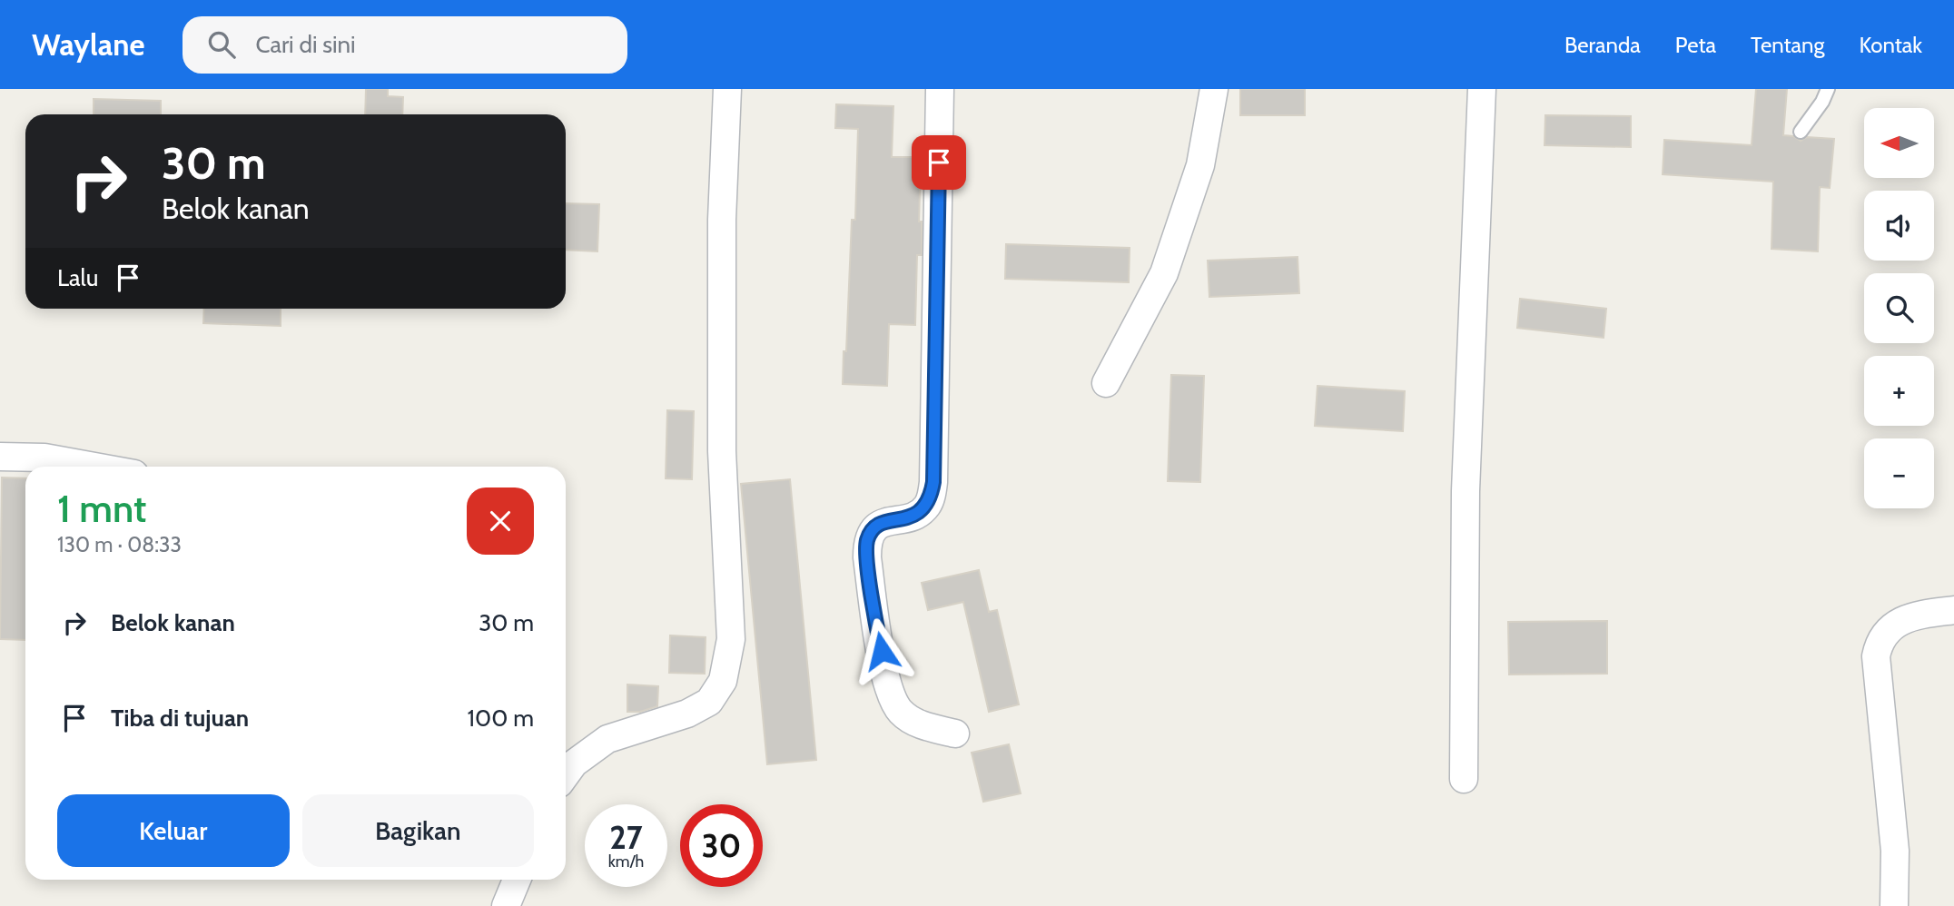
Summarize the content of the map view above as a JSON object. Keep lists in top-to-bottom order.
{
  "north": "left",
  "page": {
    "header": "Waylane",
    "search": "Cari di sini",
    "nav": [
      "Beranda",
      "Peta",
      "Tentang",
      "Kontak"
    ],
    "map_buttons": ["+", "−"],
    "turn": ["30 m", "Belok kanan"],
    "then": "Lalu",
    "heading": ["1 mnt", "130 m · 08:33"],
    "list": [
      {
        "name": "Belok kanan",
        "value": "30 m"
      },
      {
        "name": "Tiba di tujuan",
        "value": "100 m"
      }
    ],
    "buttons": ["Keluar", "Bagikan"],
    "speed": "27 km/h",
    "limit": "30"
  }
}
